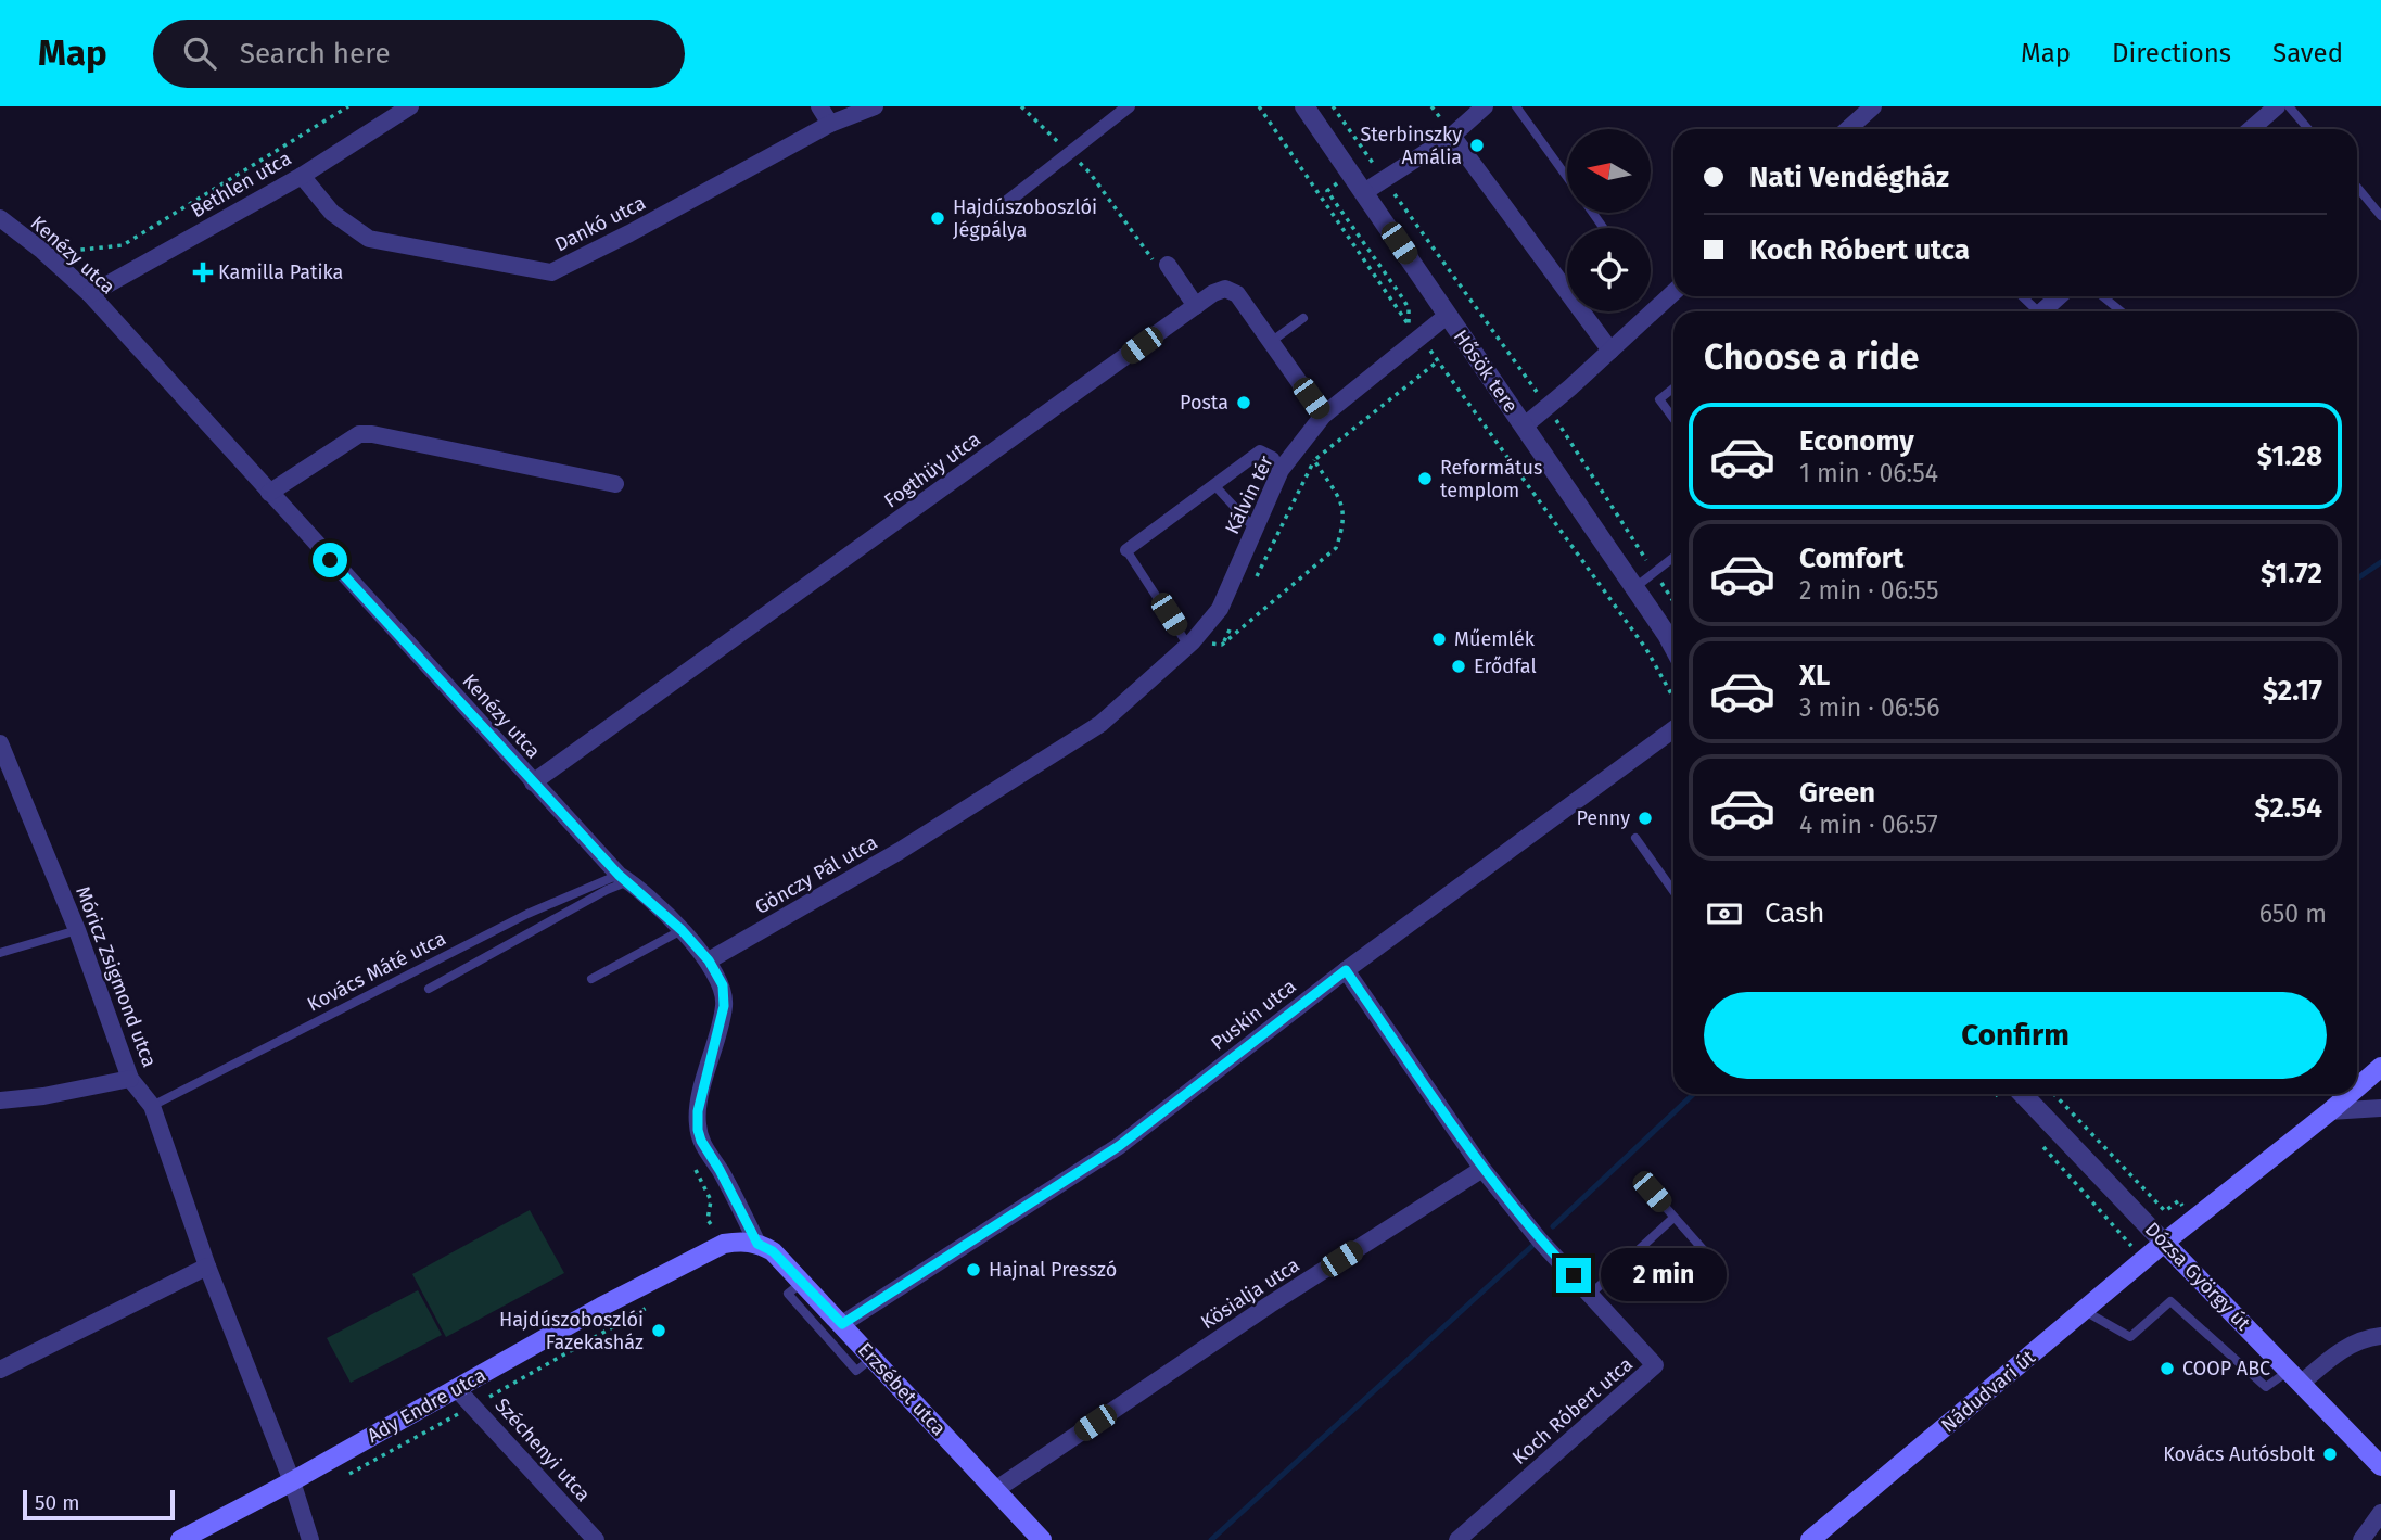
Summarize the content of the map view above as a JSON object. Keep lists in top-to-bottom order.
{
  "streets": {
    "main road": [
      "Dózsa György út",
      "Erzsébet utca",
      "Nádudvari út",
      "Ady Endre utca"
    ],
    "street": [
      "Bethlen utca",
      "Dankó utca",
      "Kenézy utca",
      "Hősök tere",
      "Fogthüy utca",
      "Kálvin tér",
      "Gönczy Pál utca",
      "Móricz Zsigmond utca",
      "Puskin utca",
      "Kösialja utca",
      "Koch Róbert utca",
      "Széchenyi utca"
    ],
    "lane": ["Kovács Máté utca"]
  },
  "crossings": [
    ["Bethlen utca", "Dankó utca"],
    ["Bethlen utca", "Kenézy utca"],
    ["Kenézy utca", "Fogthüy utca"],
    ["Kenézy utca", "Gönczy Pál utca"],
    ["Kenézy utca", "Kovács Máté utca"],
    ["Fogthüy utca", "Kálvin tér"],
    ["Kálvin tér", "Gönczy Pál utca"],
    ["Kovács Máté utca", "Móricz Zsigmond utca"],
    ["Móricz Zsigmond utca", "Ady Endre utca"],
    ["Puskin utca", "Erzsébet utca"],
    ["Dózsa György út", "Nádudvari út"],
    ["Kösialja utca", "Erzsébet utca"],
    ["Kösialja utca", "Koch Róbert utca"],
    ["Erzsébet utca", "Ady Endre utca"],
    ["Ady Endre utca", "Széchenyi utca"]
  ],
  "places": {
    "other": [
      "Sterbinszky Amália",
      "Hajdúszoboszlói Jégpálya",
      "Posta",
      "Református templom",
      "Műemlék",
      "Erődfal",
      "Penny",
      "Hajnal Presszó",
      "Hajdúszoboszlói Fazekasház",
      "COOP ABC",
      "Kovács Autósbolt"
    ],
    "health": ["Kamilla Patika"]
  },
  "scale_bar": "50 m",
  "north": "left",
  "page": {
    "header": "Map",
    "search": "Search here",
    "nav": ["Map", "Directions", "Saved"],
    "banner": ["Nati Vendégház", "Koch Róbert utca"],
    "heading": "Choose a ride",
    "list": [
      {
        "name": "Economy",
        "note": "1 min · 06:54",
        "value": "$1.28"
      },
      {
        "name": "Comfort",
        "note": "2 min · 06:55",
        "value": "$1.72"
      },
      {
        "name": "XL",
        "note": "3 min · 06:56",
        "value": "$2.17"
      },
      {
        "name": "Green",
        "note": "4 min · 06:57",
        "value": "$2.54"
      }
    ],
    "pay": ["Cash", "650 m"],
    "buttons": "Confirm",
    "bubble": "2 min",
    "scale": "50 m"
  }
}
